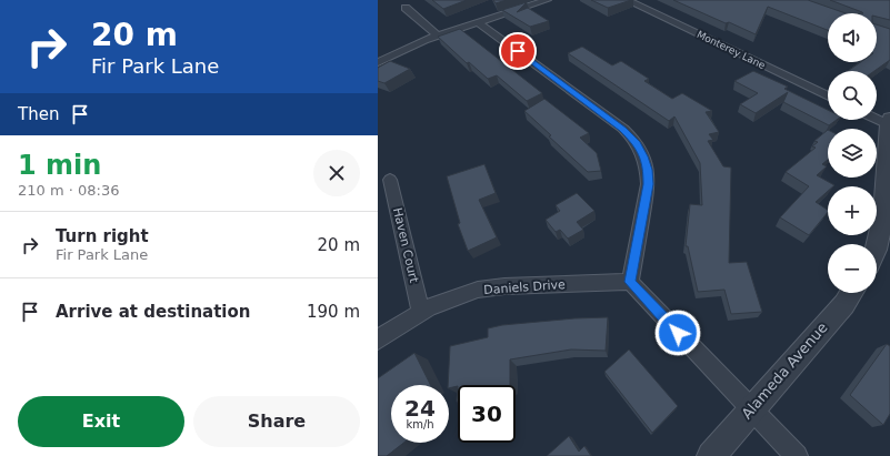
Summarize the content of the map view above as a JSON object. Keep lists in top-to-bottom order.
{
  "streets": {
    "street": [
      "Monterey Lane",
      "Haven Court",
      "Daniels Drive",
      "Alameda Avenue"
    ]
  },
  "crossings": [
    ["Haven Court", "Daniels Drive"]
  ],
  "page": {
    "turn": ["20 m", "Fir Park Lane"],
    "map_buttons": ["+", "−"],
    "then": "Then",
    "heading": ["1 min", "210 m · 08:36"],
    "list": [
      {
        "name": "Turn right",
        "note": "Fir Park Lane",
        "value": "20 m"
      },
      {
        "name": "Arrive at destination",
        "value": "190 m"
      }
    ],
    "speed": "24 km/h",
    "limit": "30",
    "buttons": ["Exit", "Share"]
  }
}
